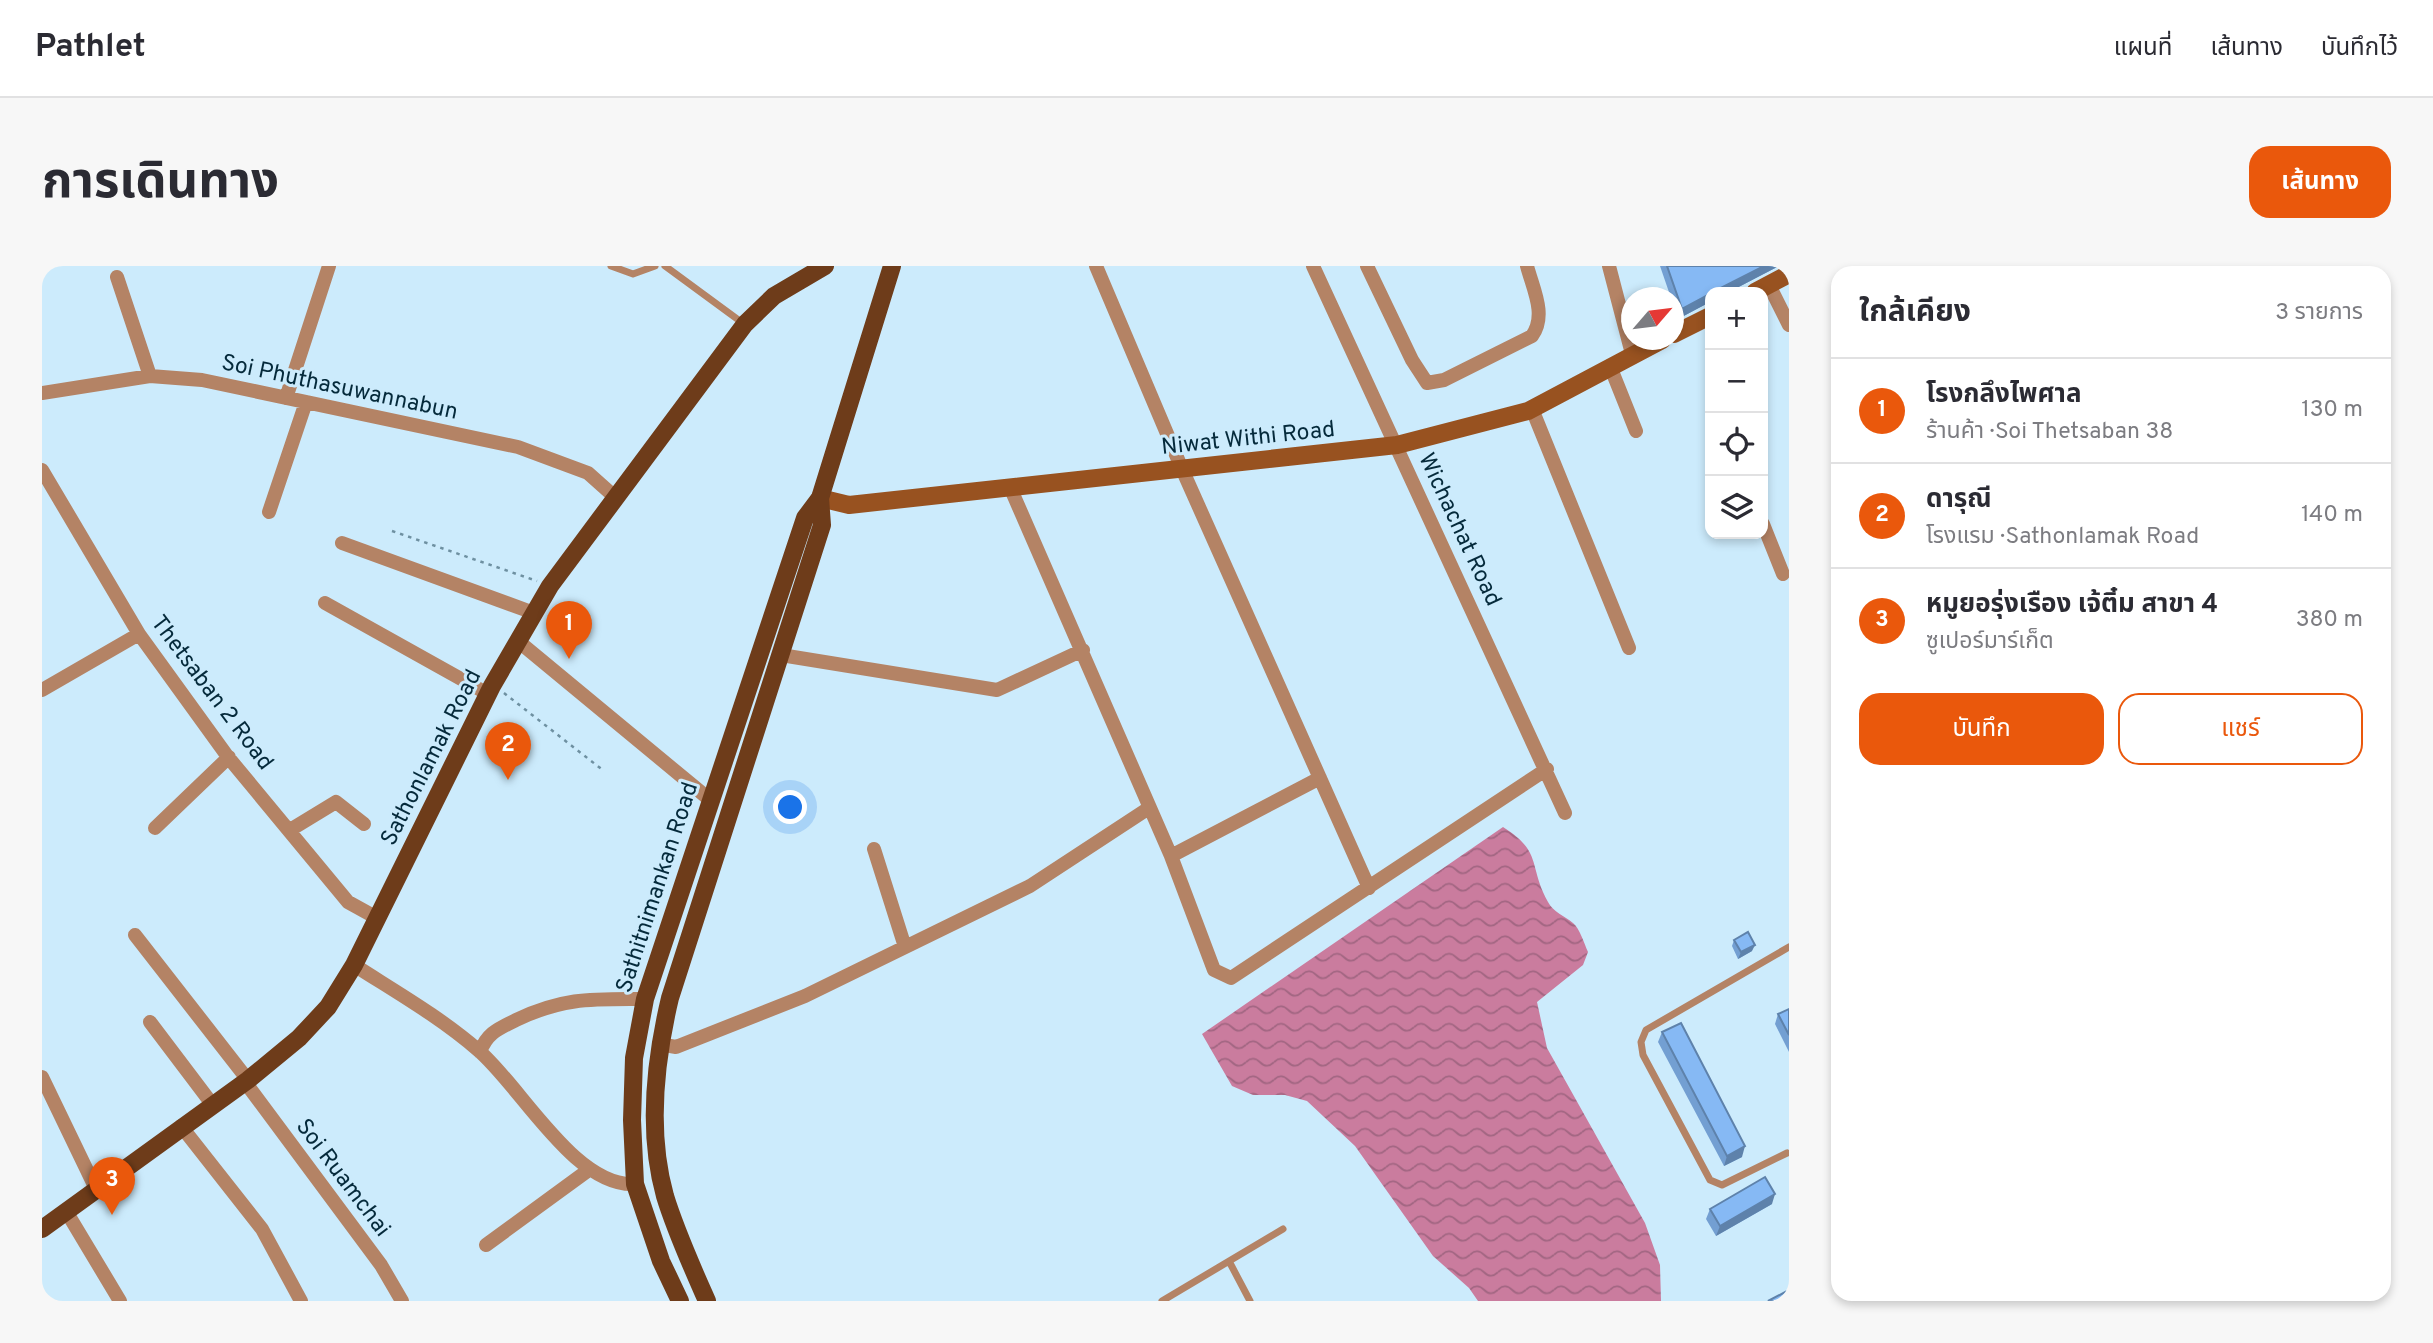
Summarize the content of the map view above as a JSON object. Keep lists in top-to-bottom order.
{
  "streets": {
    "main road": ["Niwat Withi Road", "Sathonlamak Road", "Sathitnimankan Road"],
    "street": [
      "Soi Phuthasuwannabun",
      "Wichachat Road",
      "Thetsaban 2 Road",
      "Soi Ruamchai"
    ]
  },
  "crossings": [
    ["Soi Phuthasuwannabun", "Sathonlamak Road"],
    ["Niwat Withi Road", "Wichachat Road"],
    ["Niwat Withi Road", "Sathitnimankan Road"],
    ["Thetsaban 2 Road", "Sathonlamak Road"],
    ["Sathonlamak Road", "Soi Ruamchai"]
  ],
  "north": "top right",
  "page": {
    "header": "Pathlet",
    "nav": ["แผนที่", "เส้นทาง", "บันทึกไว้"],
    "title": "การเดินทาง",
    "buttons": [
      "เส้นทาง",
      ["บันทึก", "แชร์"]
    ],
    "heading": ["ใกล้เคียง", "3 รายการ"],
    "map_buttons": ["+", "−"],
    "list": [
      {
        "mark": "1",
        "name": "โรงกลึงไพศาล",
        "note": "ร้านค้า · Soi Thetsaban 38",
        "value": "130 m"
      },
      {
        "mark": "2",
        "name": "ดารุณี",
        "note": "โรงแรม · Sathonlamak Road",
        "value": "140 m"
      },
      {
        "mark": "3",
        "name": "หมูยอรุ่งเรือง เจ้ติ๋ม สาขา 4",
        "note": "ซูเปอร์มาร์เก็ต",
        "value": "380 m"
      }
    ],
    "pins": ["1", "2", "3"]
  }
}
